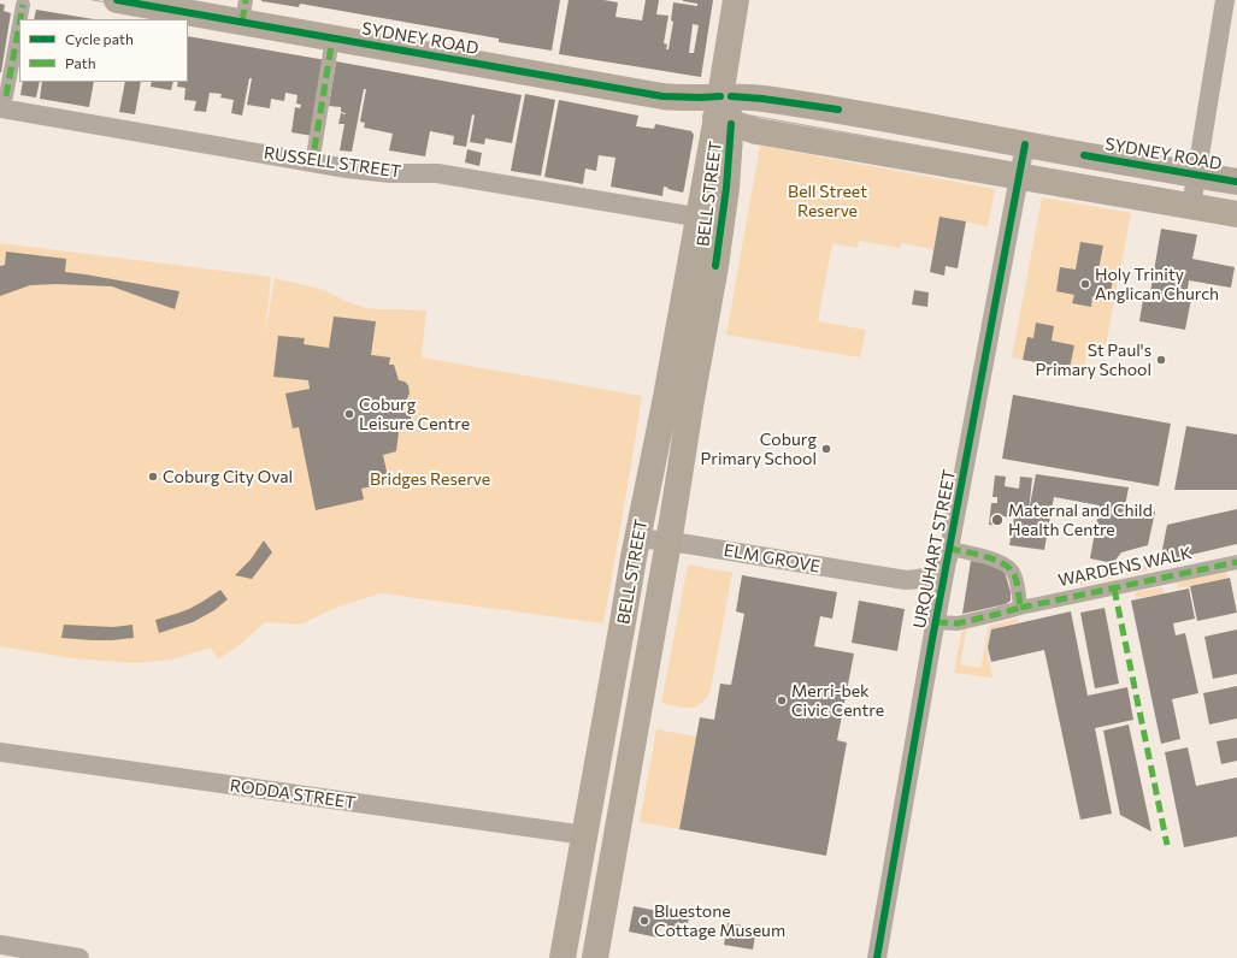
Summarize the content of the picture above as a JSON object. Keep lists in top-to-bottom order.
{
  "streets": {
    "highway": ["SYDNEY ROAD", "BELL STREET"],
    "street": [
      "RUSSELL STREET",
      "URQUHART STREET",
      "ELM GROVE",
      "WARDENS WALK",
      "RODDA STREET"
    ]
  },
  "crossings": [
    ["SYDNEY ROAD", "BELL STREET"],
    ["SYDNEY ROAD", "URQUHART STREET"],
    ["RUSSELL STREET", "BELL STREET"],
    ["BELL STREET", "ELM GROVE"],
    ["BELL STREET", "RODDA STREET"],
    ["URQUHART STREET", "ELM GROVE"],
    ["URQUHART STREET", "WARDENS WALK"],
    ["ELM GROVE", "WARDENS WALK"]
  ],
  "parks": ["Bell Street Reserve", "Bridges Reserve"],
  "places": [
    "Holy Trinity Anglican Church",
    "St Paul's Primary School",
    "Coburg Leisure Centre",
    "Coburg Primary School",
    "Coburg City Oval",
    "Maternal and Child Health Centre",
    "Merri-bek Civic Centre",
    "Bluestone Cottage Museum"
  ],
  "legend": ["Cycle path", "Path"]
}
